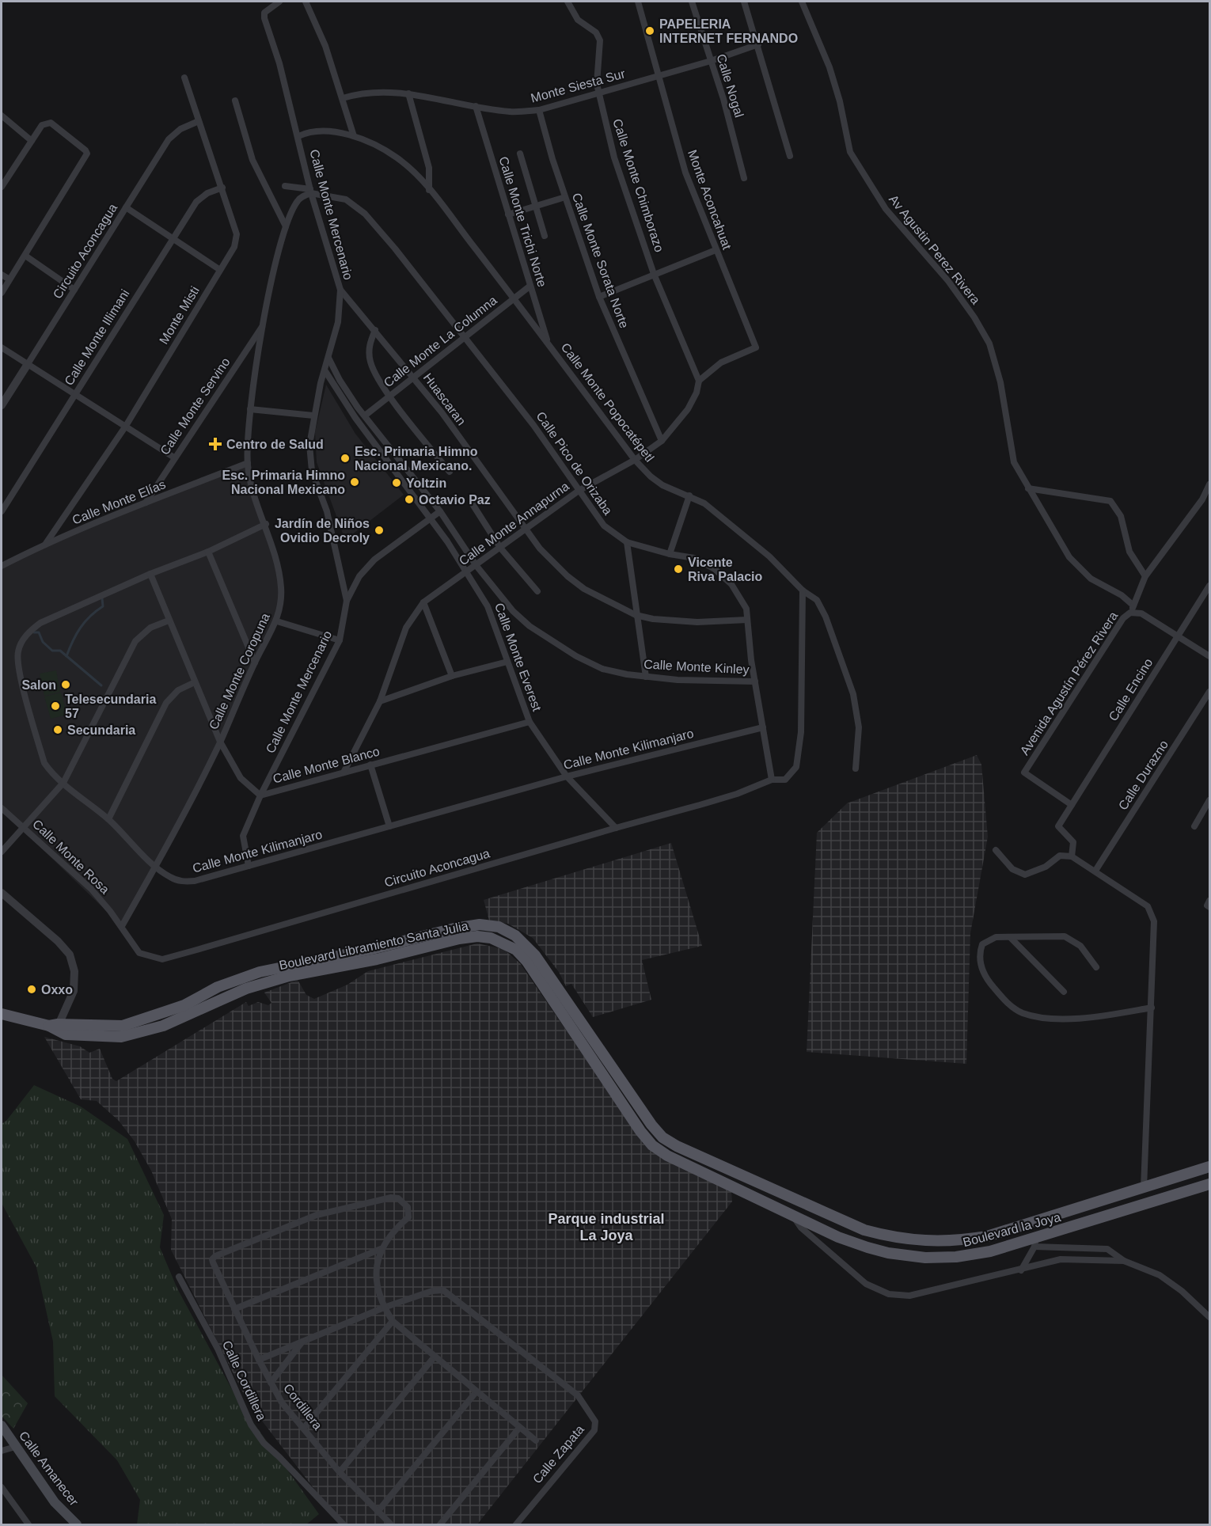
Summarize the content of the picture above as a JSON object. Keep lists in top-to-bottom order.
{
  "streets": {
    "main road": ["Boulevard Libramiento Santa Julia", "Boulevard la Joya", "Calle Amanecer"],
    "street": [
      "Monte Siesta Sur",
      "Calle Nogal",
      "Calle Monte Chimborazo",
      "Monte Aconcahuat",
      "Calle Monte Mercenario",
      "Calle Monte Trichi Norte",
      "Av Agustin Perez Rivera",
      "Circuito Aconcagua",
      "Calle Monte Sorata Norte",
      "Monte Misti",
      "Calle Monte Illimani",
      "Calle Monte La Columna",
      "Huascaran",
      "Calle Monte Popocatépetl",
      "Calle Monte Servino",
      "Calle Pico de Orizaba",
      "Calle Monte Elías",
      "Calle Monte Annapurna",
      "Calle Monte Everest",
      "Calle Monte Kinley",
      "Calle Monte Coropuna",
      "Avenida Agustín Pérez Rivera",
      "Calle Encino",
      "Calle Monte Kilimanjaro",
      "Calle Monte Blanco",
      "Calle Durazno",
      "Calle Monte Rosa",
      "Calle Cordillera",
      "Cordillera",
      "Calle Zapata"
    ]
  },
  "crossings": [
    ["Monte Siesta Sur", "Calle Nogal"],
    ["Monte Siesta Sur", "Calle Monte Chimborazo"],
    ["Monte Siesta Sur", "Monte Aconcahuat"],
    ["Monte Siesta Sur", "Calle Monte Trichi Norte"],
    ["Monte Siesta Sur", "Calle Monte Sorata Norte"],
    ["Calle Monte Chimborazo", "Monte Aconcahuat"],
    ["Calle Monte Chimborazo", "Calle Monte Annapurna"],
    ["Monte Aconcahuat", "Calle Monte Annapurna"],
    ["Calle Monte Mercenario", "Huascaran"],
    ["Calle Monte Mercenario", "Calle Monte Popocatépetl"],
    ["Calle Monte Mercenario", "Calle Pico de Orizaba"],
    ["Calle Monte Mercenario", "Calle Monte Everest"],
    ["Calle Monte Mercenario", "Calle Monte Coropuna"],
    ["Calle Monte Mercenario", "Calle Monte Kilimanjaro"],
    ["Calle Monte Mercenario", "Calle Monte Blanco"],
    ["Calle Monte Trichi Norte", "Calle Monte La Columna"],
    ["Calle Monte Trichi Norte", "Calle Monte Popocatépetl"],
    ["Av Agustin Perez Rivera", "Avenida Agustín Pérez Rivera"],
    ["Circuito Aconcagua", "Monte Misti"],
    ["Circuito Aconcagua", "Calle Pico de Orizaba"],
    ["Circuito Aconcagua", "Calle Monte Everest"],
    ["Circuito Aconcagua", "Calle Monte Coropuna"],
    ["Circuito Aconcagua", "Calle Monte Rosa"],
    ["Calle Monte Sorata Norte", "Calle Monte Annapurna"],
    ["Monte Misti", "Calle Monte Illimani"],
    ["Monte Misti", "Calle Monte Elías"],
    ["Calle Monte La Columna", "Huascaran"],
    ["Calle Monte La Columna", "Calle Monte Popocatépetl"],
    ["Calle Monte La Columna", "Calle Pico de Orizaba"],
    ["Huascaran", "Calle Pico de Orizaba"],
    ["Huascaran", "Calle Monte Annapurna"],
    ["Calle Monte Popocatépetl", "Calle Monte Annapurna"],
    ["Calle Monte Servino", "Calle Monte Elías"],
    ["Calle Monte Servino", "Calle Monte Coropuna"],
    ["Calle Pico de Orizaba", "Calle Monte Annapurna"],
    ["Calle Pico de Orizaba", "Calle Monte Kinley"],
    ["Calle Pico de Orizaba", "Calle Monte Coropuna"],
    ["Calle Pico de Orizaba", "Calle Monte Kilimanjaro"],
    ["Calle Monte Elías", "Calle Monte Coropuna"],
    ["Calle Monte Annapurna", "Calle Monte Everest"],
    ["Calle Monte Annapurna", "Calle Monte Kinley"],
    ["Calle Monte Annapurna", "Calle Monte Blanco"],
    ["Calle Monte Everest", "Calle Monte Kilimanjaro"],
    ["Calle Monte Everest", "Calle Monte Blanco"],
    ["Calle Monte Coropuna", "Calle Monte Kilimanjaro"],
    ["Calle Monte Coropuna", "Calle Monte Blanco"],
    ["Calle Monte Coropuna", "Calle Monte Rosa"],
    ["Avenida Agustín Pérez Rivera", "Calle Encino"],
    ["Calle Monte Kilimanjaro", "Calle Monte Blanco"],
    ["Boulevard Libramiento Santa Julia", "Boulevard la Joya"]
  ],
  "districts": ["Parque industrial La Joya"],
  "places": {
    "other": [
      "PAPELERIA INTERNET FERNANDO",
      "Esc. Primaria Himno Nacional Mexicano.",
      "Esc. Primaria Himno Nacional Mexicano",
      "Yoltzin",
      "Octavio Paz",
      "Jardín de Niños Ovidio Decroly",
      "Vicente Riva Palacio",
      "Salon",
      "Telesecundaria 57",
      "Secundaria",
      "Oxxo"
    ],
    "health": ["Centro de Salud"]
  }
}
